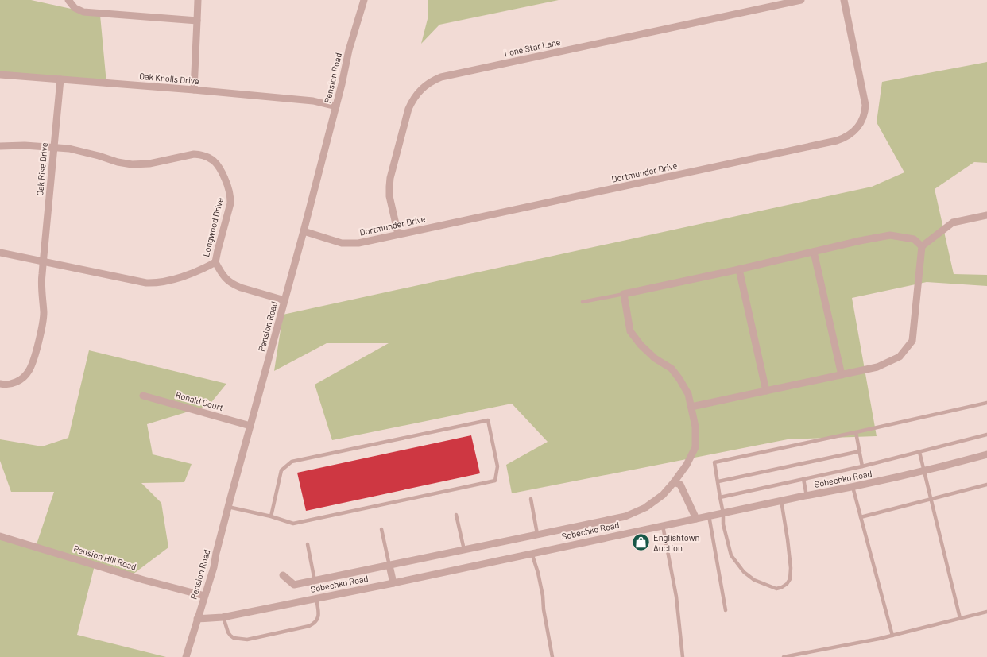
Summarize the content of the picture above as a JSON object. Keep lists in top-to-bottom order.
{
  "streets": {
    "street": [
      "Lone Star Lane",
      "Pension Road",
      "Oak Knolls Drive",
      "Oak Rise Drive",
      "Dortmunder Drive",
      "Longwood Drive",
      "Ronald Court",
      "Sobechko Road",
      "Pension Hill Road"
    ]
  },
  "crossings": [
    ["Lone Star Lane", "Dortmunder Drive"],
    ["Pension Road", "Oak Knolls Drive"],
    ["Pension Road", "Dortmunder Drive"],
    ["Pension Road", "Ronald Court"],
    ["Pension Road", "Sobechko Road"],
    ["Pension Road", "Pension Hill Road"],
    ["Oak Knolls Drive", "Oak Rise Drive"],
    ["Oak Rise Drive", "Longwood Drive"]
  ],
  "places": {
    "shop": ["Englishtown Auction"]
  }
}
